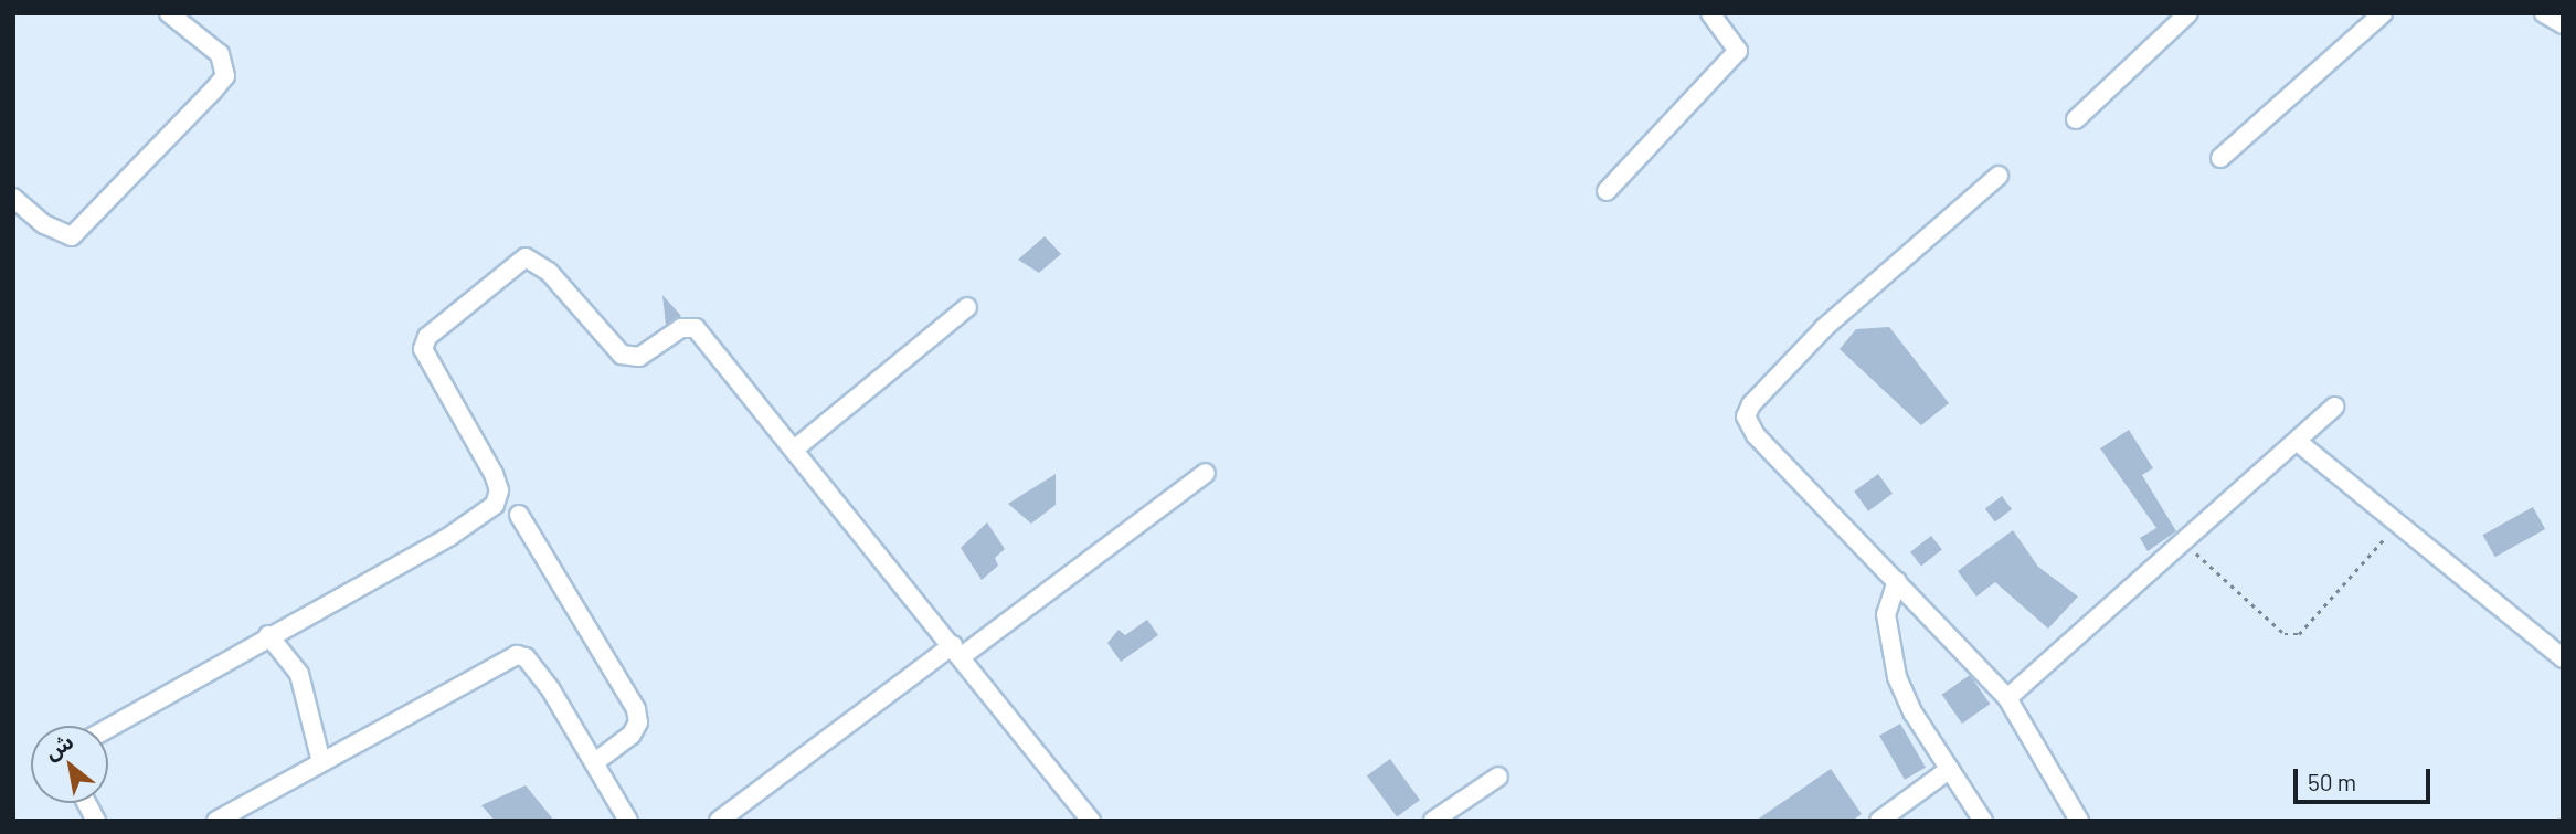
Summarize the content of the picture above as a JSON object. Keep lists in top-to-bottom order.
{
  "scale_bar": "50 m",
  "north": "top left"
}
